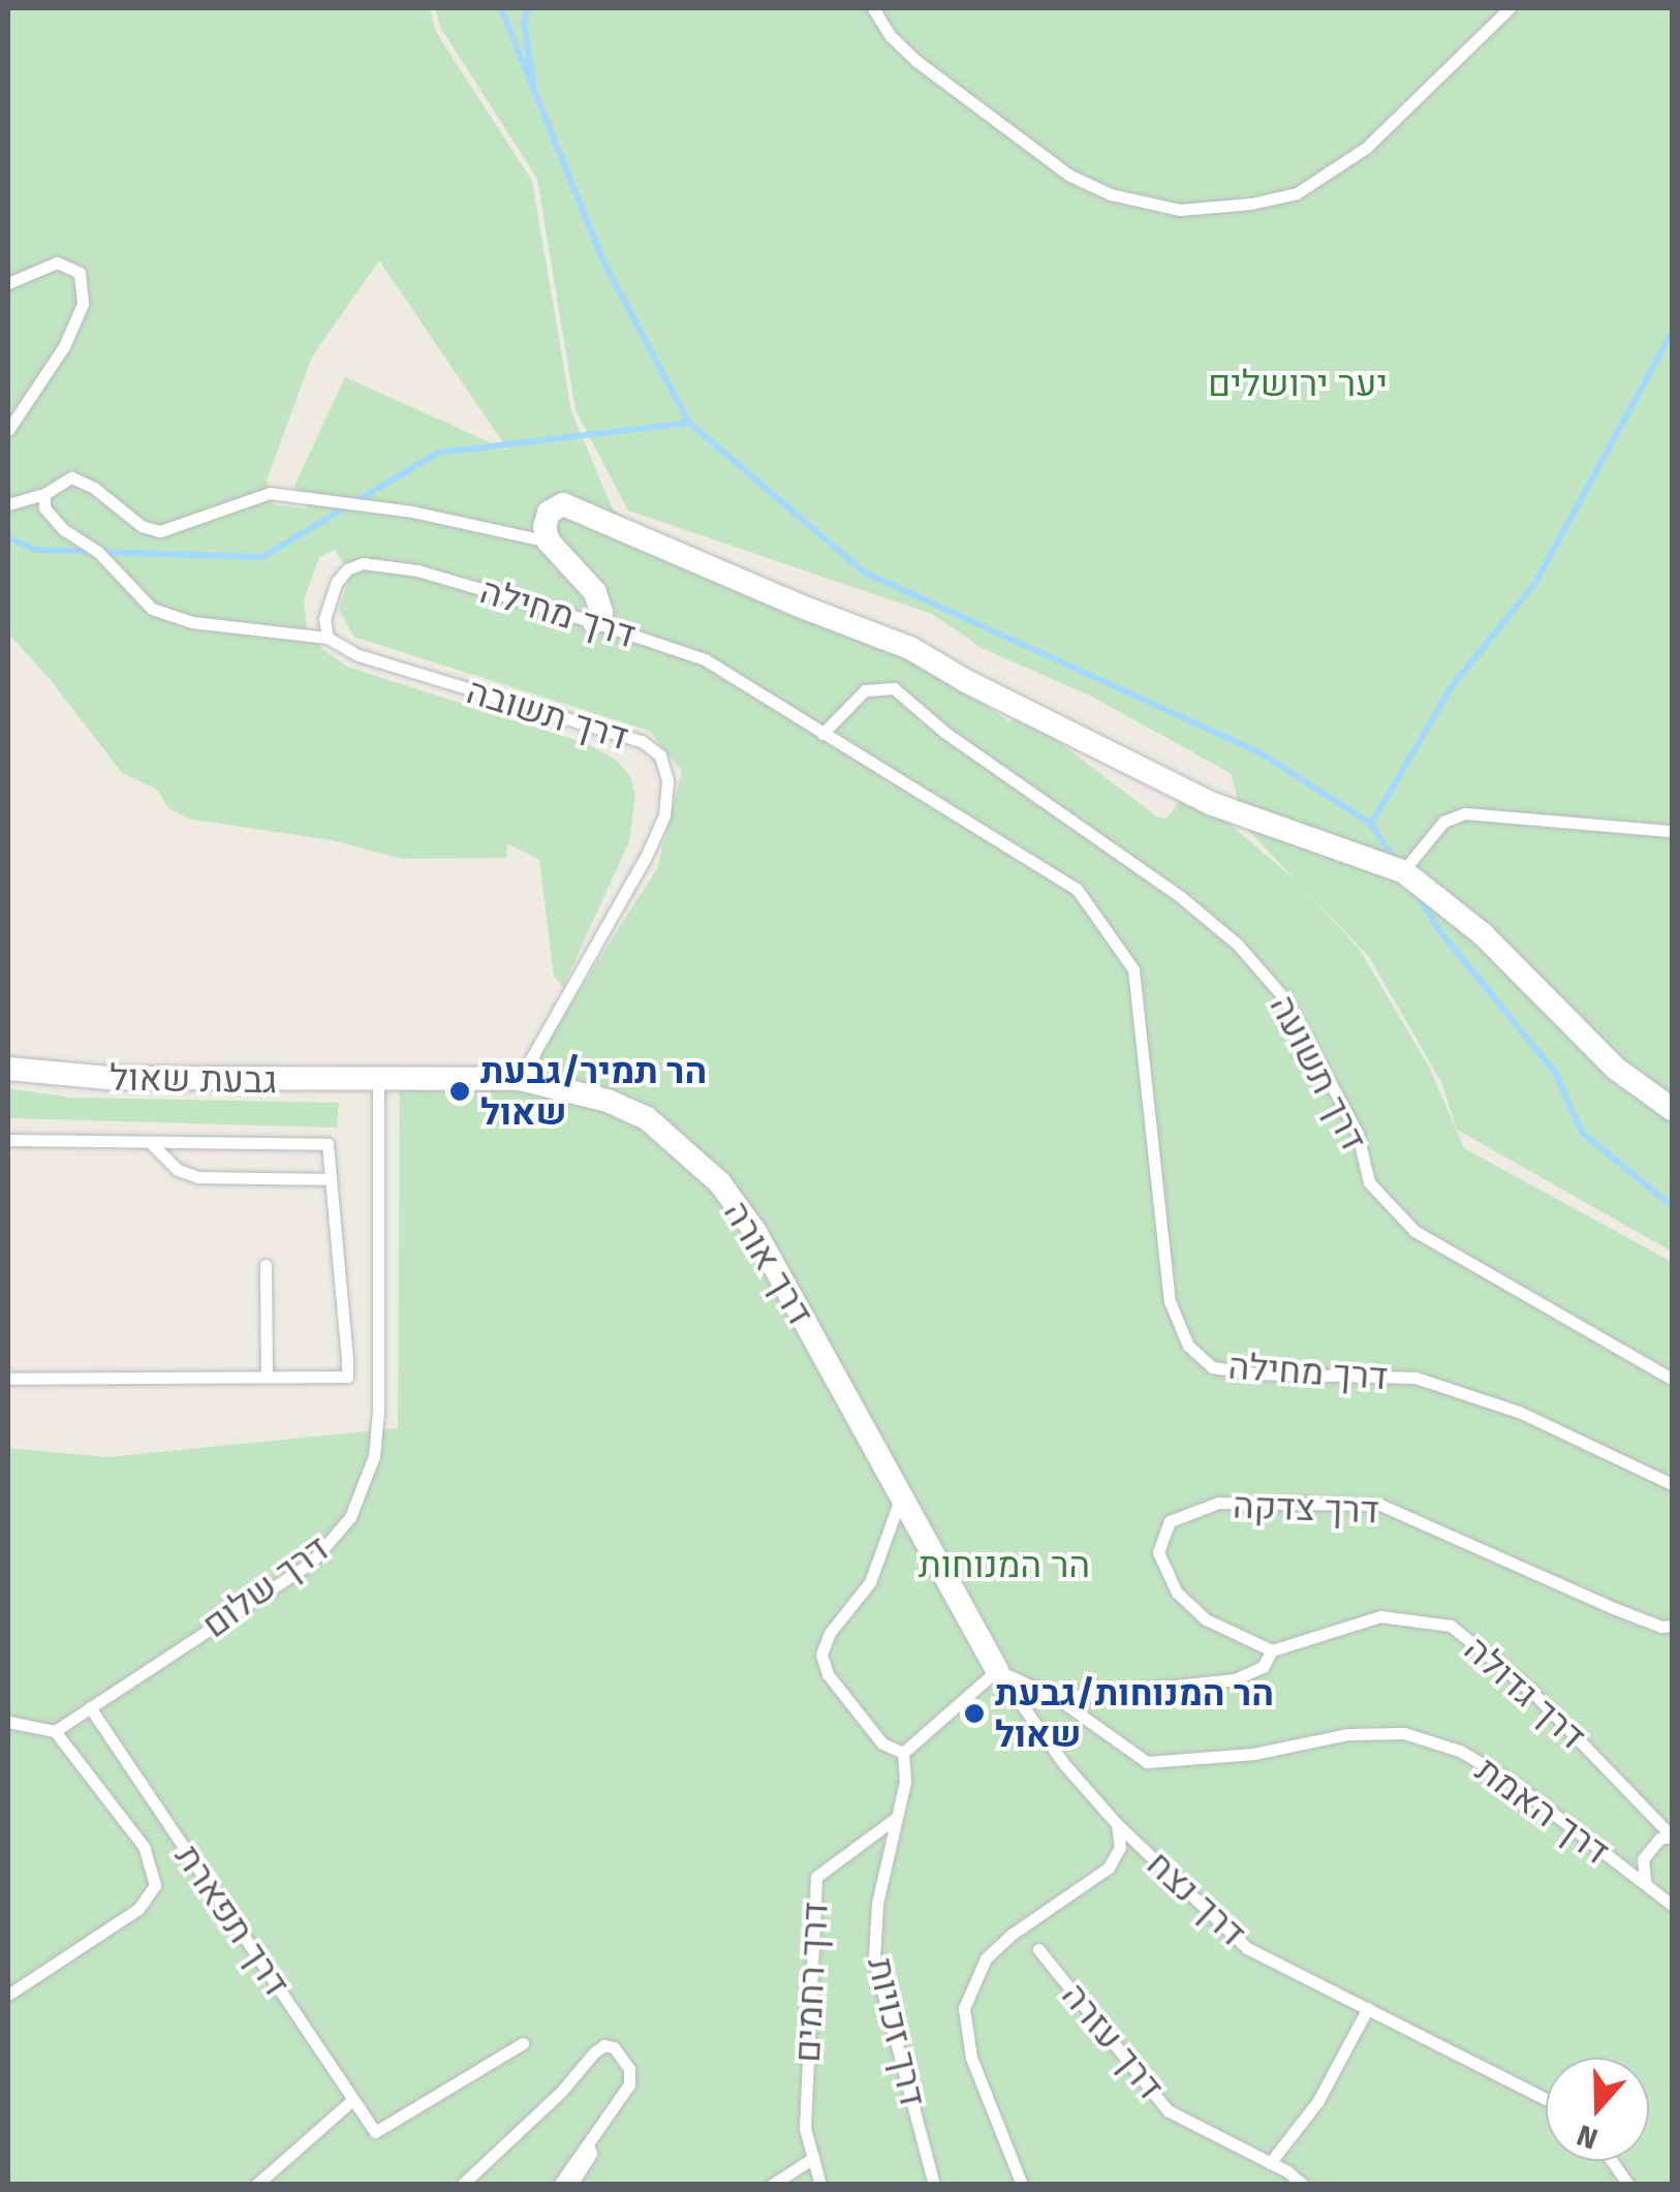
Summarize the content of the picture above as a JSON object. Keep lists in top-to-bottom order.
{
  "streets": {
    "street": ["גבעת שאול", "דרך אורה"],
    "lane": [
      "דרך מחילה",
      "דרך תשובה",
      "דרך תשועה",
      "דרך צדקה",
      "דרך שלום",
      "דרך גדולה",
      "דרך האמת",
      "דרך נצח",
      "דרך תפארת",
      "דרך רחמים",
      "דרך זכויות",
      "דרך עזרה"
    ]
  },
  "crossings": [
    ["דרך מחילה", "דרך תשובה"],
    ["דרך מחילה", "דרך תשועה"],
    ["דרך תשובה", "דרך אורה"],
    ["גבעת שאול", "דרך אורה"],
    ["גבעת שאול", "דרך שלום"],
    ["דרך אורה", "דרך שלום"],
    ["דרך אורה", "דרך גדולה"],
    ["דרך אורה", "דרך נצח"],
    ["דרך צדקה", "דרך גדולה"],
    ["דרך שלום", "דרך תפארת"],
    ["דרך גדולה", "דרך האמת"],
    ["דרך גדולה", "דרך נצח"],
    ["דרך רחמים", "דרך זכויות"]
  ],
  "parks": ["יער ירושלים", "הר המנוחות"],
  "places": ["הר תמיר/גבעת שאול", "הר המנוחות/גבעת שאול"],
  "north": "bottom"
}
